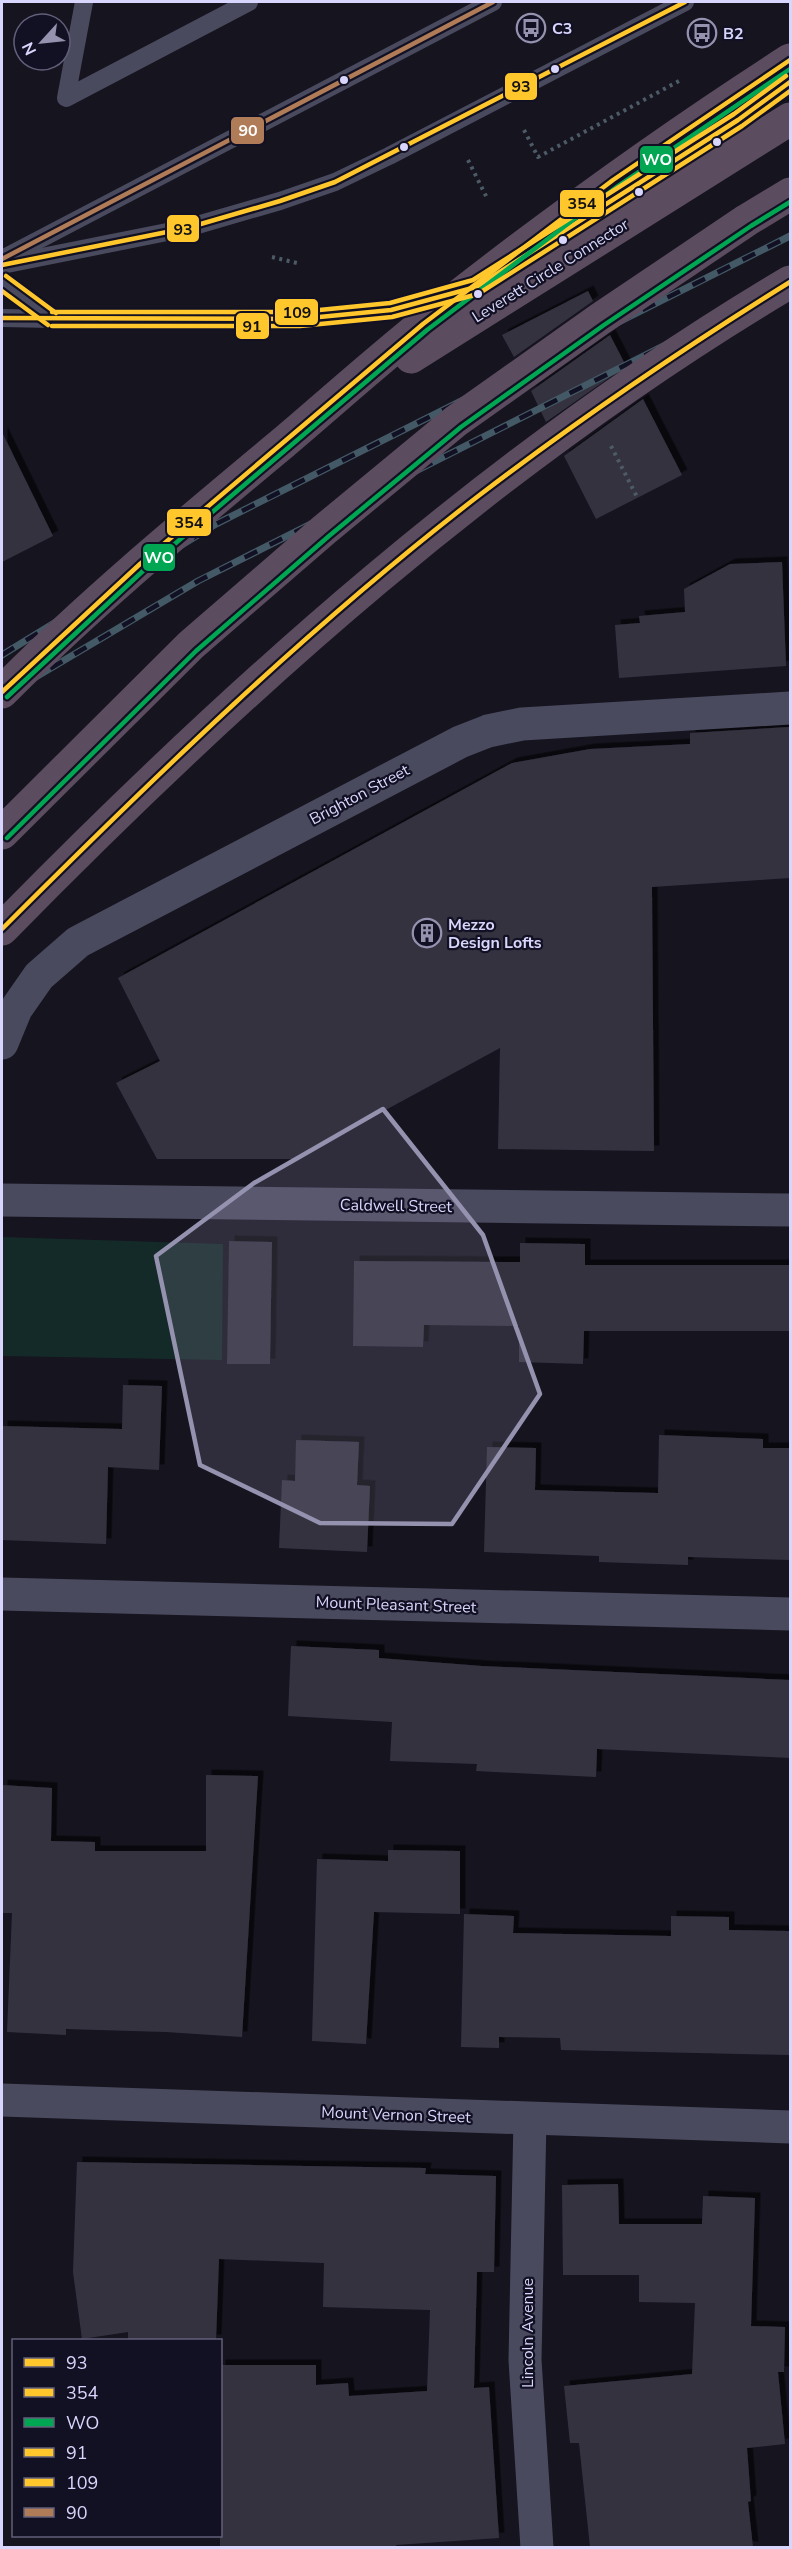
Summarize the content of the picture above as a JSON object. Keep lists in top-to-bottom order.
{
  "streets": {
    "highway": ["Leverett Circle Connector"],
    "street": [
      "Brighton Street",
      "Caldwell Street",
      "Mount Pleasant Street",
      "Mount Vernon Street",
      "Lincoln Avenue"
    ]
  },
  "crossings": [
    ["Mount Vernon Street", "Lincoln Avenue"]
  ],
  "places": {
    "bus stop": ["C3", "B2"],
    "building": ["Mezzo Design Lofts"]
  },
  "lines": [
    "transit line 93",
    "transit line 90",
    "transit line 354",
    "transit line WO",
    "transit line 109",
    "transit line 91"
  ],
  "legend": [
    "93",
    "354",
    "WO",
    "91",
    "109",
    "90"
  ],
  "north": "bottom left"
}
